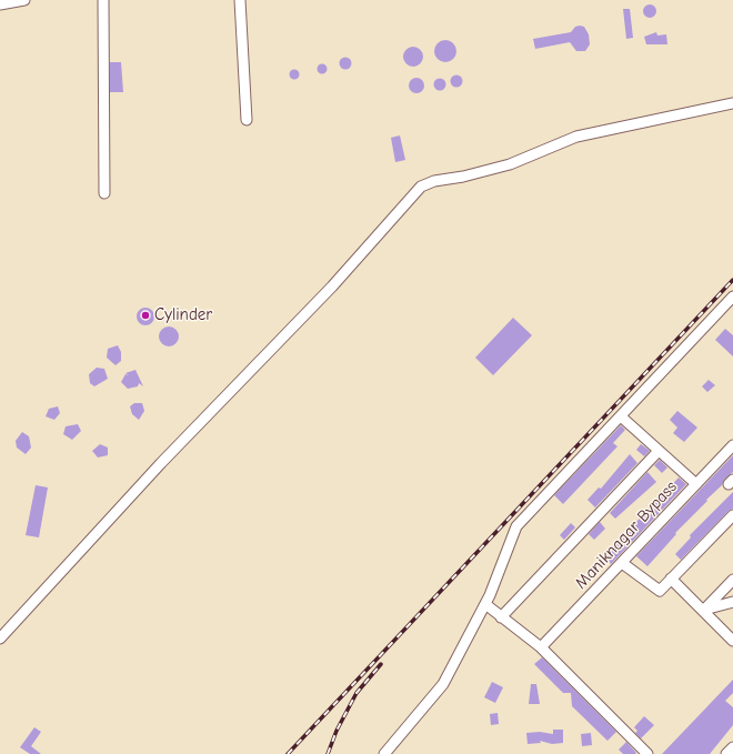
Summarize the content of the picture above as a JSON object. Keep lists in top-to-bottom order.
{
  "streets": {
    "street": ["Maniknagar Bypass"]
  },
  "places": ["Cylinder"]
}
